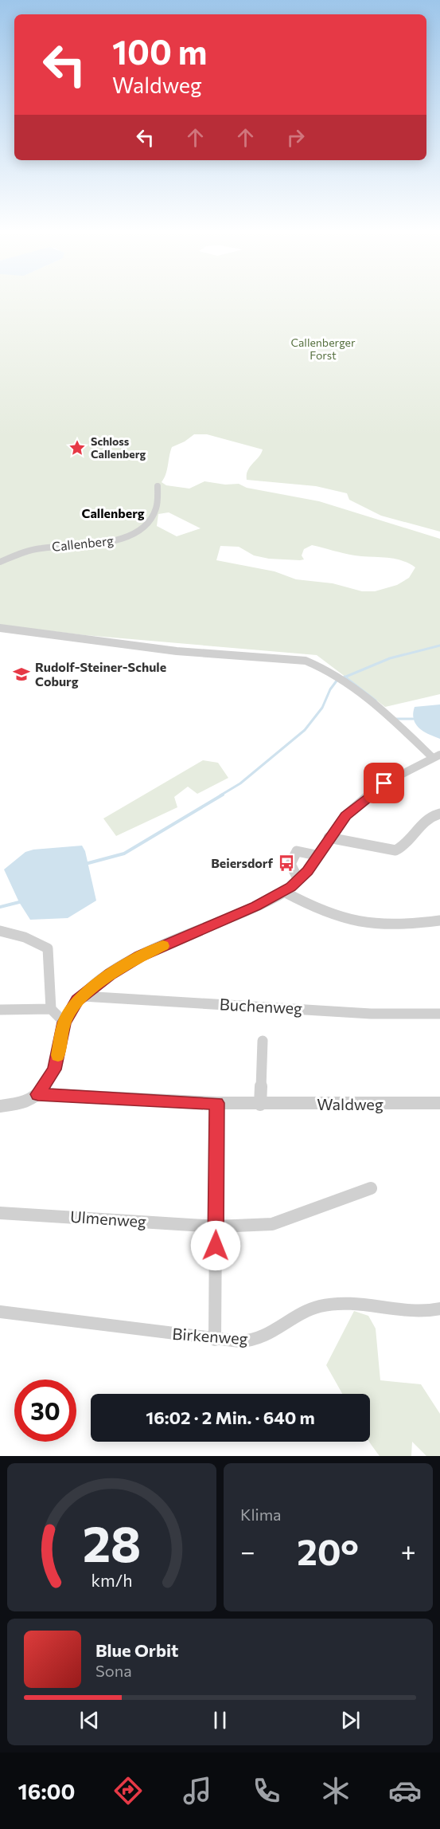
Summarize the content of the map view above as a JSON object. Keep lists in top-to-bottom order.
{
  "streets": {
    "street": [
      "Callenberg",
      "Buchenweg",
      "Waldweg",
      "Ulmenweg",
      "Birkenweg"
    ]
  },
  "districts": ["Callenberg"],
  "parks": ["Callenberger Forst"],
  "places": {
    "place": ["Schloss Callenberg"],
    "school or university": ["Rudolf-Steiner-Schule Coburg"],
    "bus stop": ["Beiersdorf"]
  },
  "page": {
    "turn": ["100 m", "Waldweg"],
    "limit": "30",
    "trip": "16:02 · 2 Min. · 640 m",
    "tile": "Klima",
    "heat": ["−", "20°", "+"],
    "song": ["Blue Orbit", "Sona"],
    "tabs": "16:00",
    "gauge": ["28", "km/h"]
  }
}
